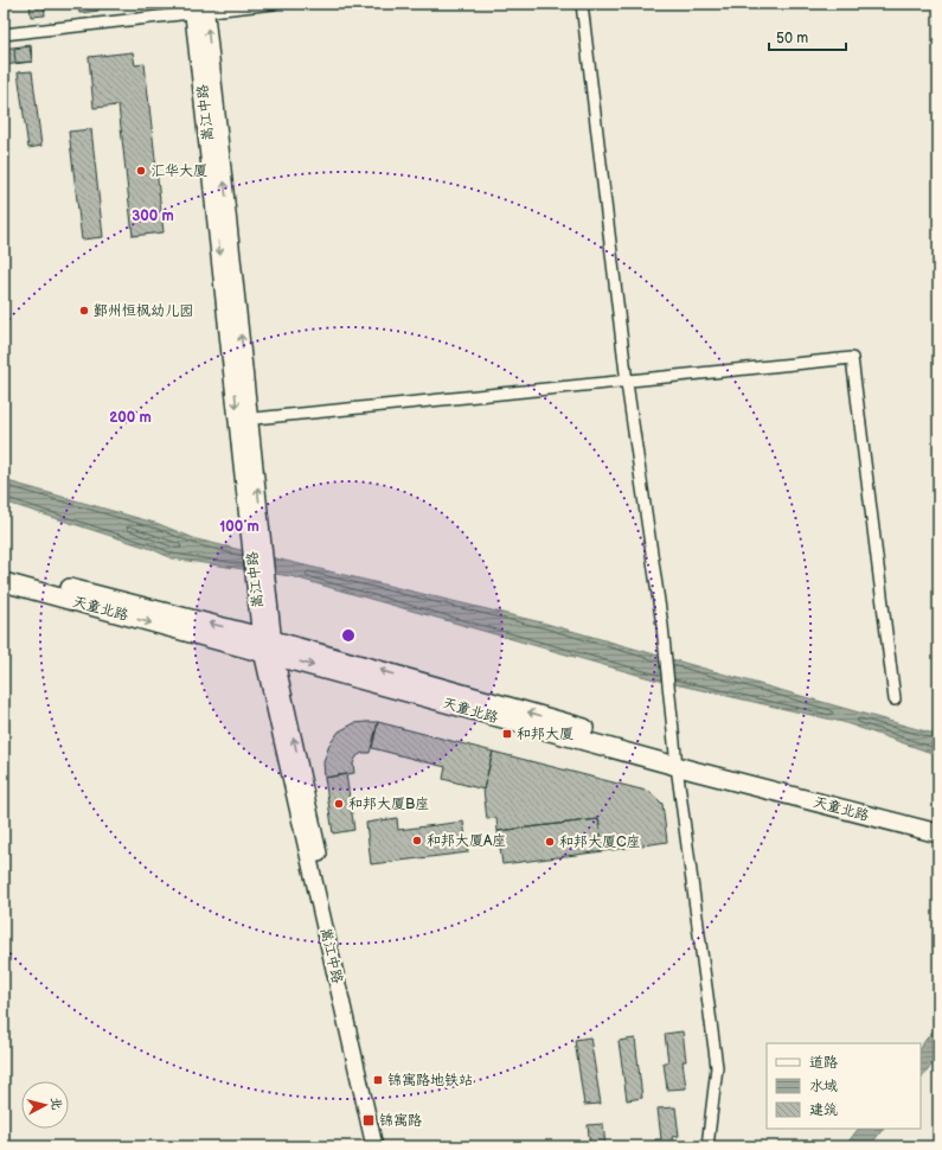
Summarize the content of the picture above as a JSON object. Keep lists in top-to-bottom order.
{
  "streets": {
    "main road": ["嵩江中路", "天童北路"]
  },
  "crossings": [
    ["嵩江中路", "天童北路"]
  ],
  "places": {
    "other": [
      "汇华大厦",
      "鄞州恒枫幼儿园",
      "和邦大厦B座",
      "和邦大厦A座",
      "和邦大厦C座"
    ],
    "transit": ["和邦大厦", "锦寓路地铁站", "锦寓路"]
  },
  "legend": ["道路", "水域", "建筑"],
  "scale_bar": "50 m",
  "north": "right",
  "rings": ["300 m", "200 m", "100 m"]
}
